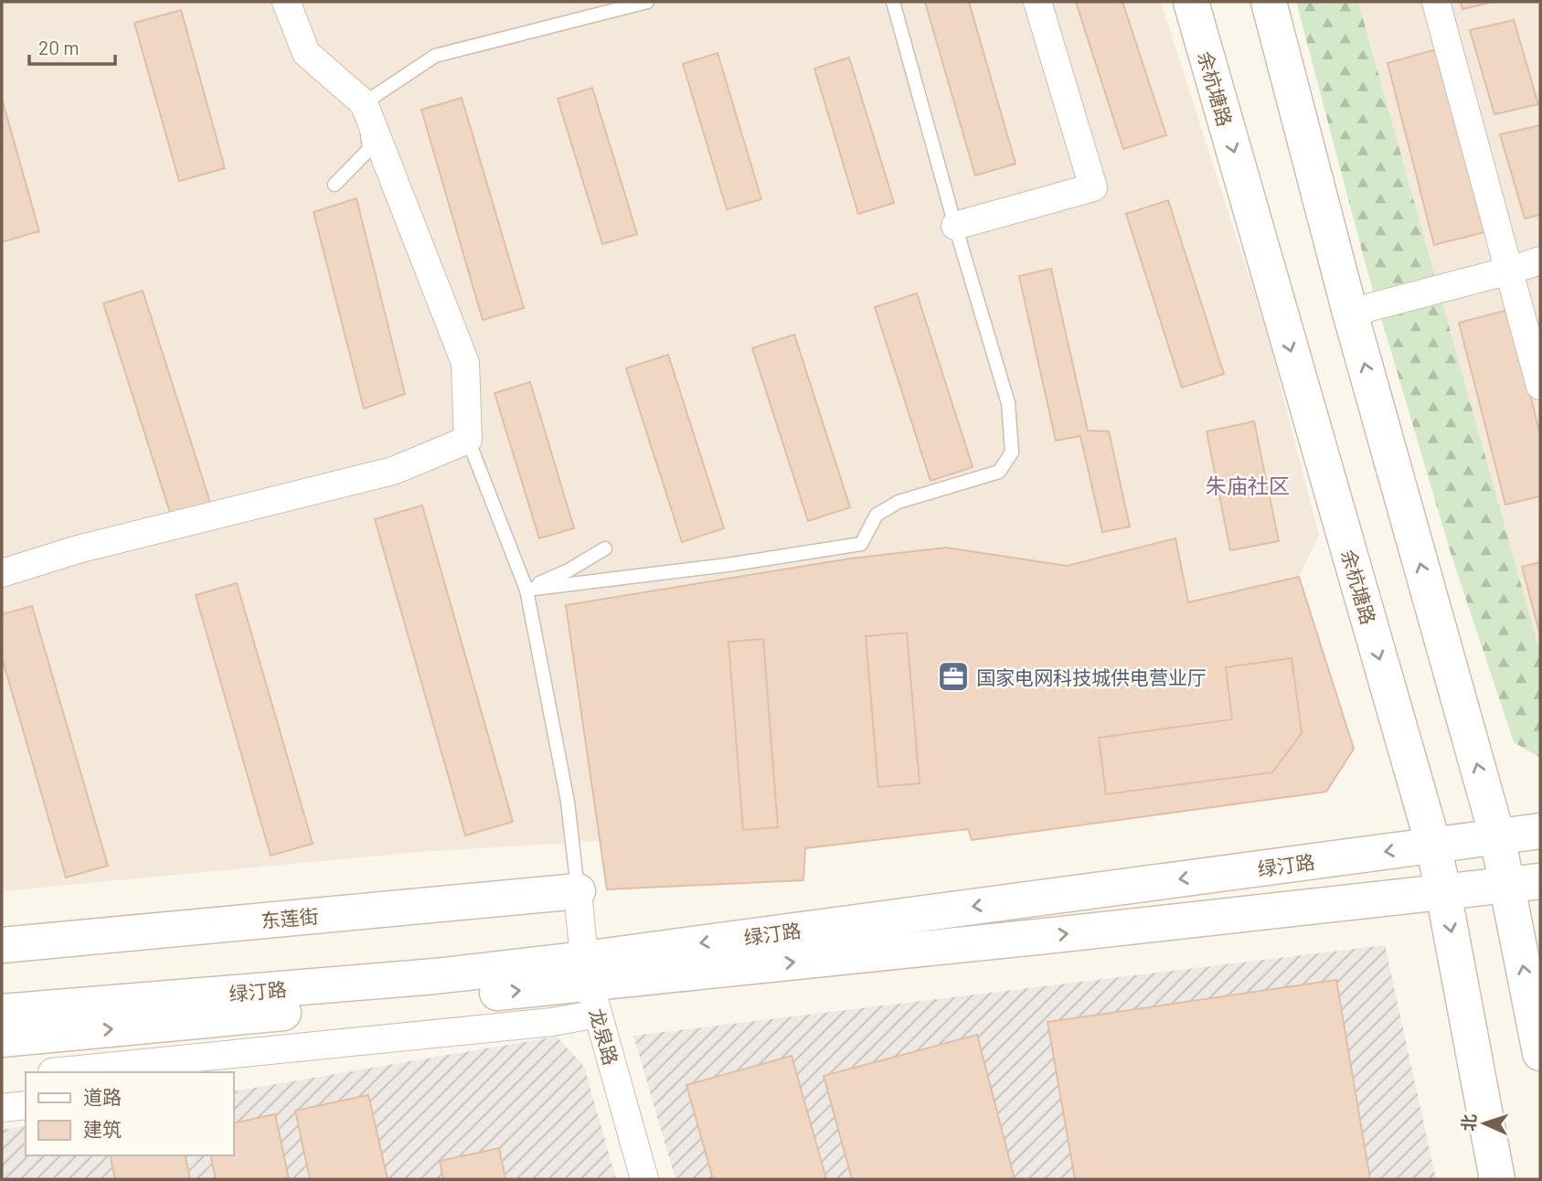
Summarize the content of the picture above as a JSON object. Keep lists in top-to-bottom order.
{
  "streets": {
    "main road": ["余杭塘路", "绿汀路", "东莲街"],
    "street": ["龙泉路"]
  },
  "crossings": [
    ["余杭塘路", "绿汀路"],
    ["绿汀路", "龙泉路"],
    ["东莲街", "龙泉路"]
  ],
  "districts": ["朱庙社区"],
  "places": {
    "office": ["国家电网科技城供电营业厅"]
  },
  "legend": ["道路", "建筑"],
  "scale_bar": "20 m",
  "north": "left"
}
